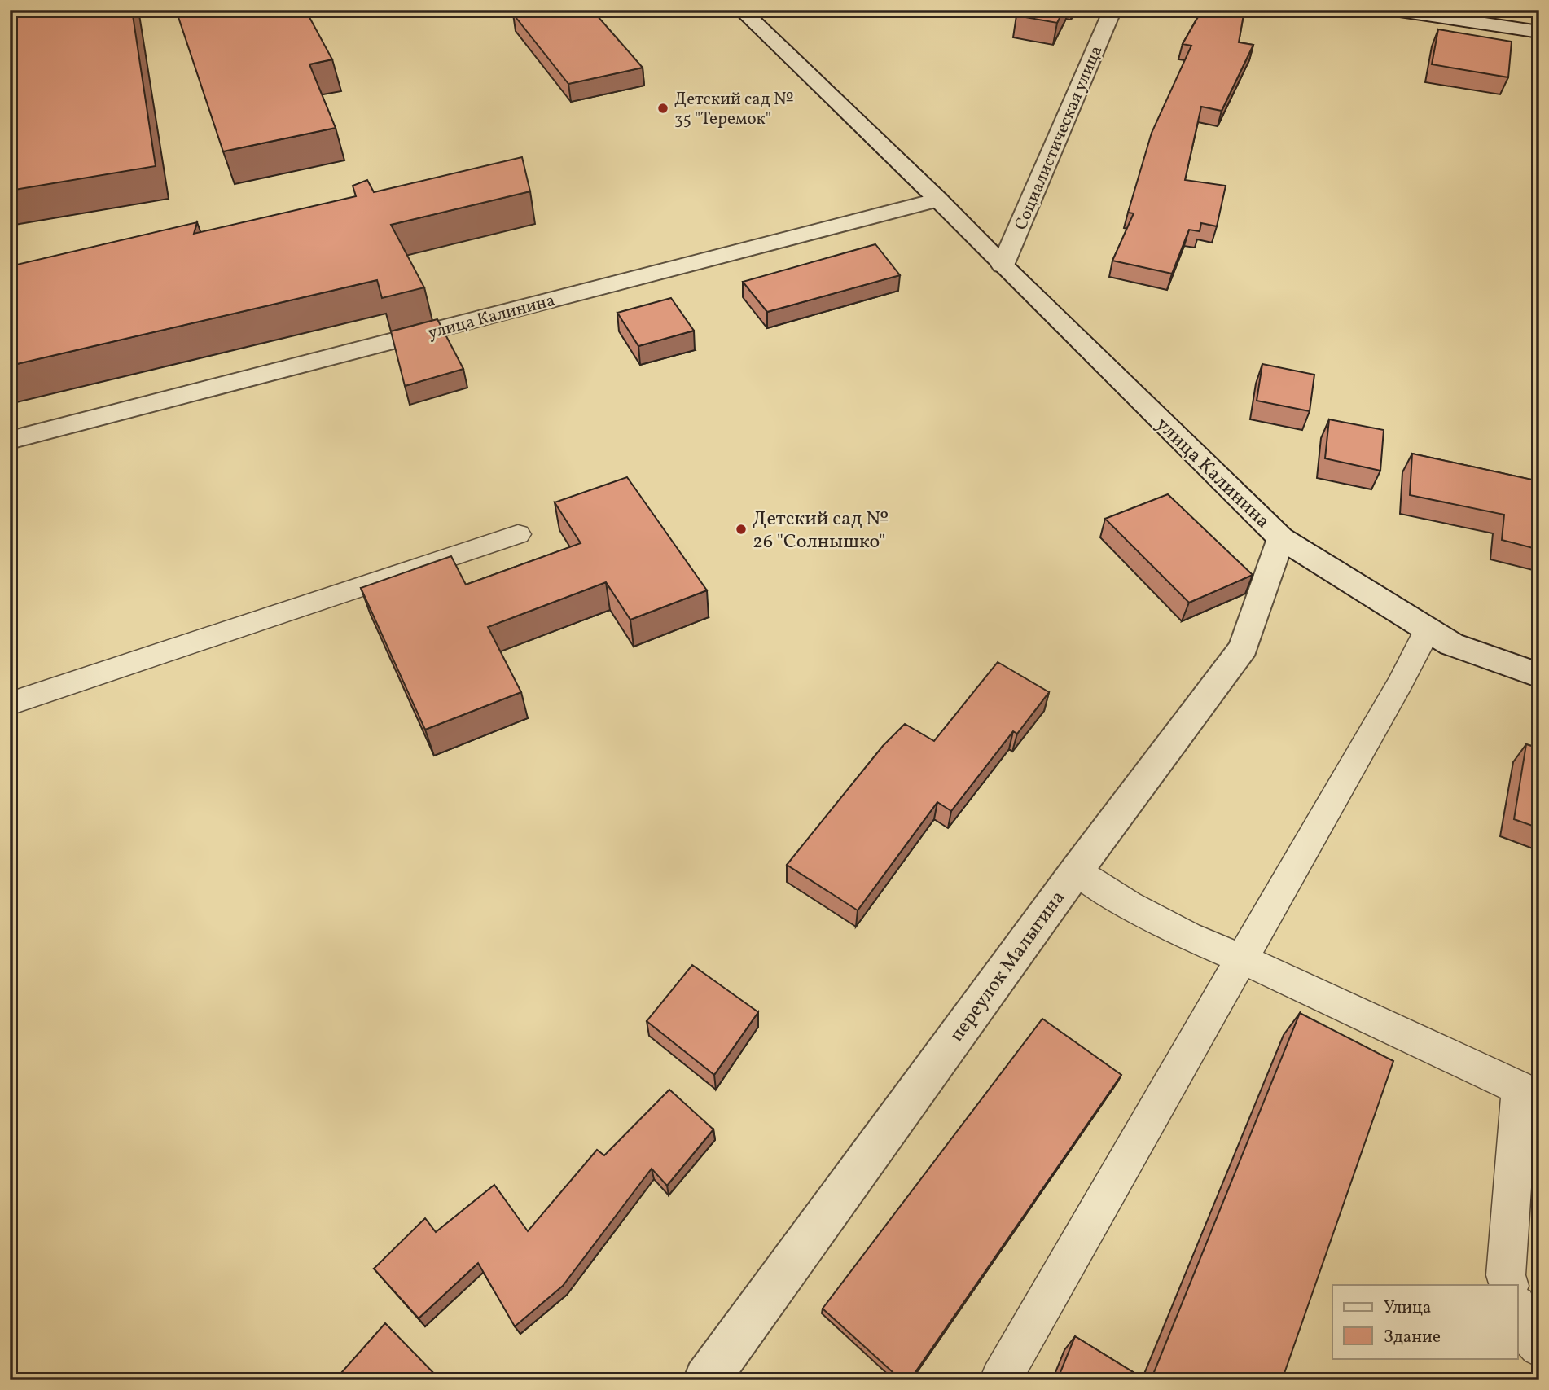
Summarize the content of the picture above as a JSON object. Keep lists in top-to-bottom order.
{
  "streets": {
    "main road": ["Социалистическая улица", "улица Калинина", "переулок Малыгина"]
  },
  "crossings": [
    ["Социалистическая улица", "улица Калинина"],
    ["улица Калинина", "переулок Малыгина"]
  ],
  "places": ["Детский сад № 35 \"Теремок\"", "Детский сад № 26 \"Солнышко\""],
  "legend": ["Улица", "Здание"]
}
